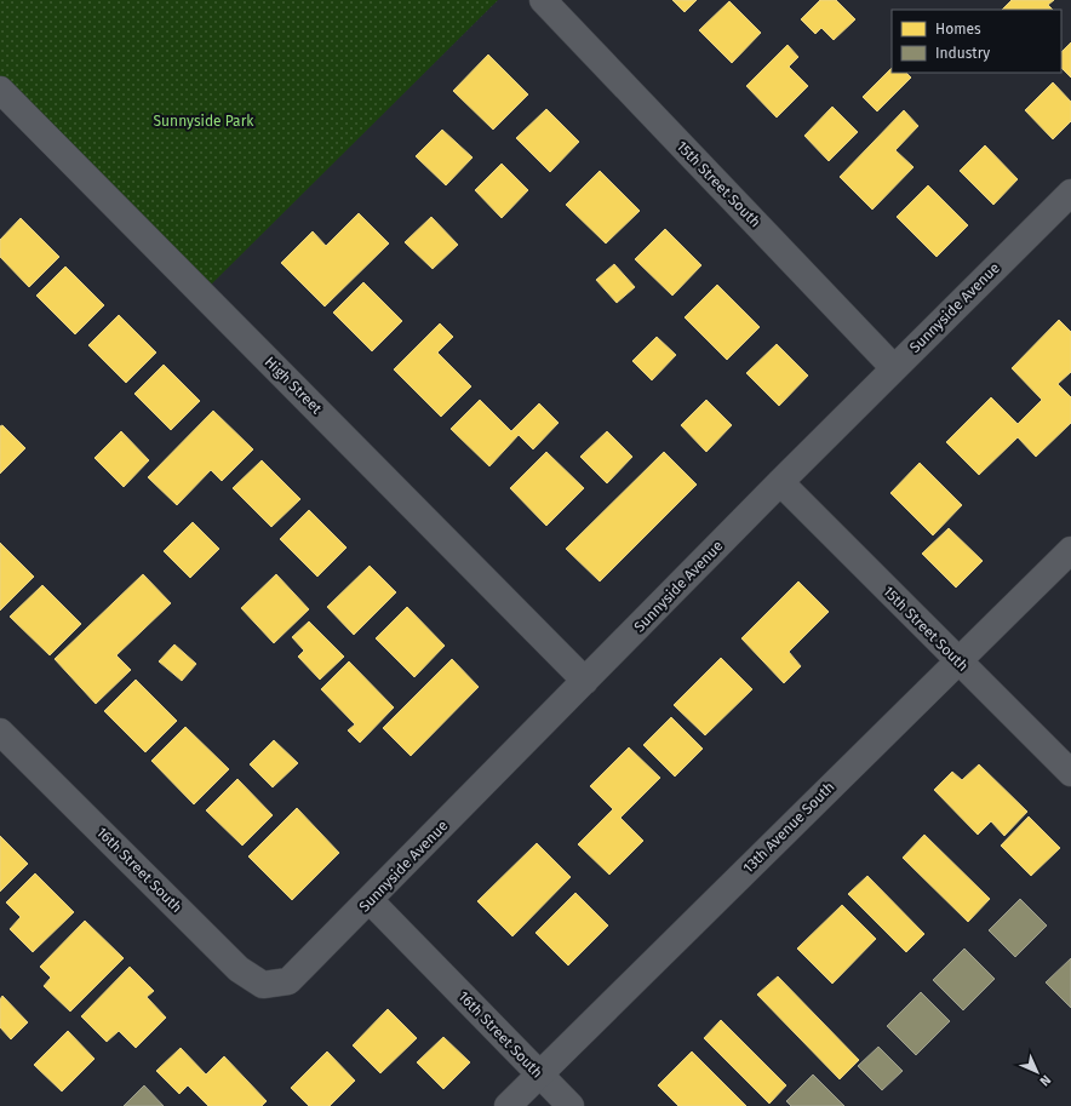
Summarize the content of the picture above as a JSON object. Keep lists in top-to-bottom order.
{
  "streets": {
    "street": [
      "15th Street South",
      "Sunnyside Avenue",
      "High Street",
      "13th Avenue South",
      "16th Street South"
    ]
  },
  "crossings": [
    ["15th Street South", "Sunnyside Avenue"],
    ["15th Street South", "13th Avenue South"],
    ["Sunnyside Avenue", "High Street"],
    ["Sunnyside Avenue", "16th Street South"],
    ["13th Avenue South", "16th Street South"]
  ],
  "parks": ["Sunnyside Park"],
  "legend": ["Homes", "Industry"],
  "north": "bottom right"
}
